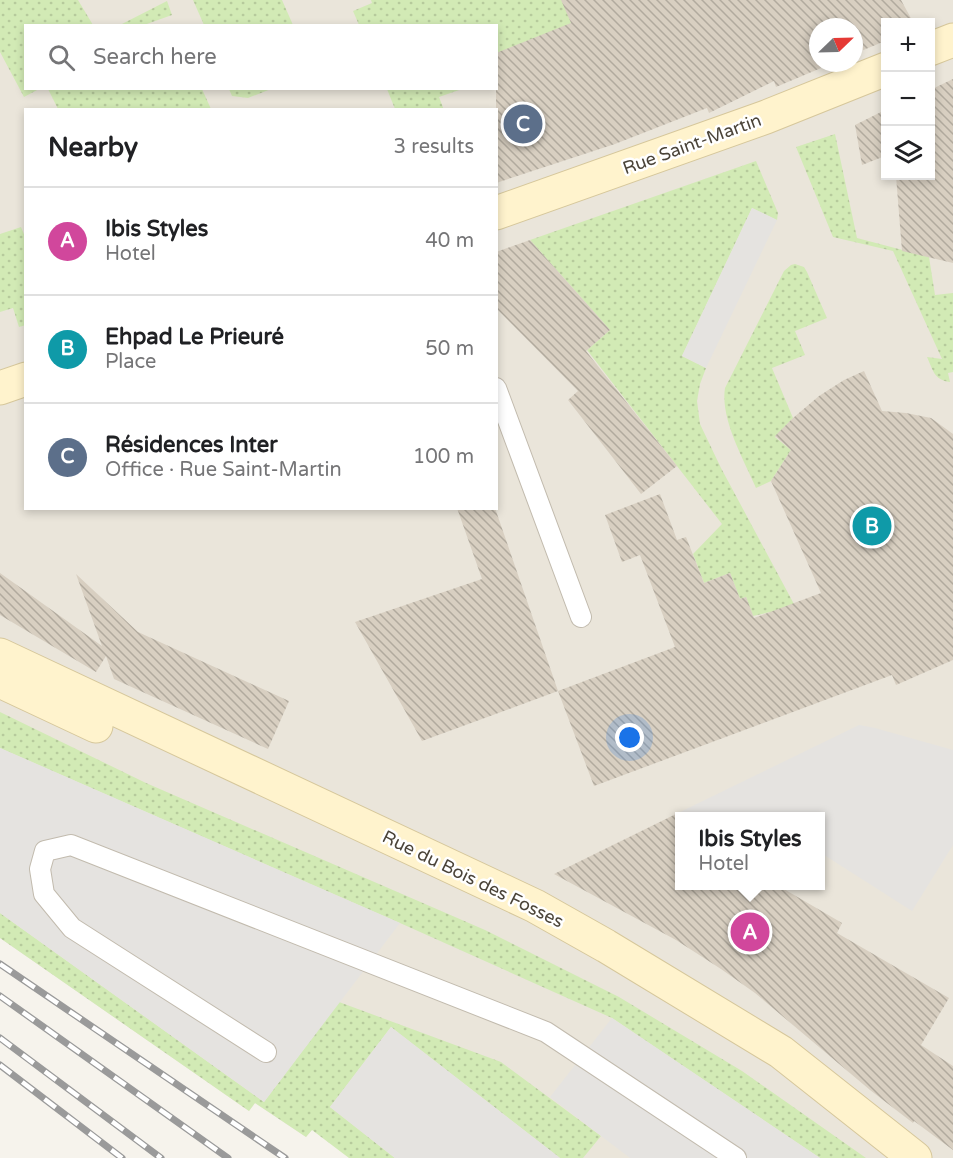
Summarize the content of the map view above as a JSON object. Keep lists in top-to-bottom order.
{
  "streets": {
    "main road": ["Rue Saint-Martin", "Rue du Bois des Fosses"]
  },
  "north": "top right",
  "page": {
    "map_buttons": ["+", "−"],
    "search": "Search here",
    "pins": ["C", "B", "A"],
    "heading": ["Nearby", "3 results"],
    "list": [
      {
        "mark": "A",
        "name": "Ibis Styles",
        "note": "Hotel",
        "value": "40 m"
      },
      {
        "mark": "B",
        "name": "Ehpad Le Prieuré",
        "note": "Place",
        "value": "50 m"
      },
      {
        "mark": "C",
        "name": "Résidences Inter",
        "note": "Office · Rue Saint-Martin",
        "value": "100 m"
      }
    ],
    "popup": ["Ibis Styles", "Hotel"]
  }
}
